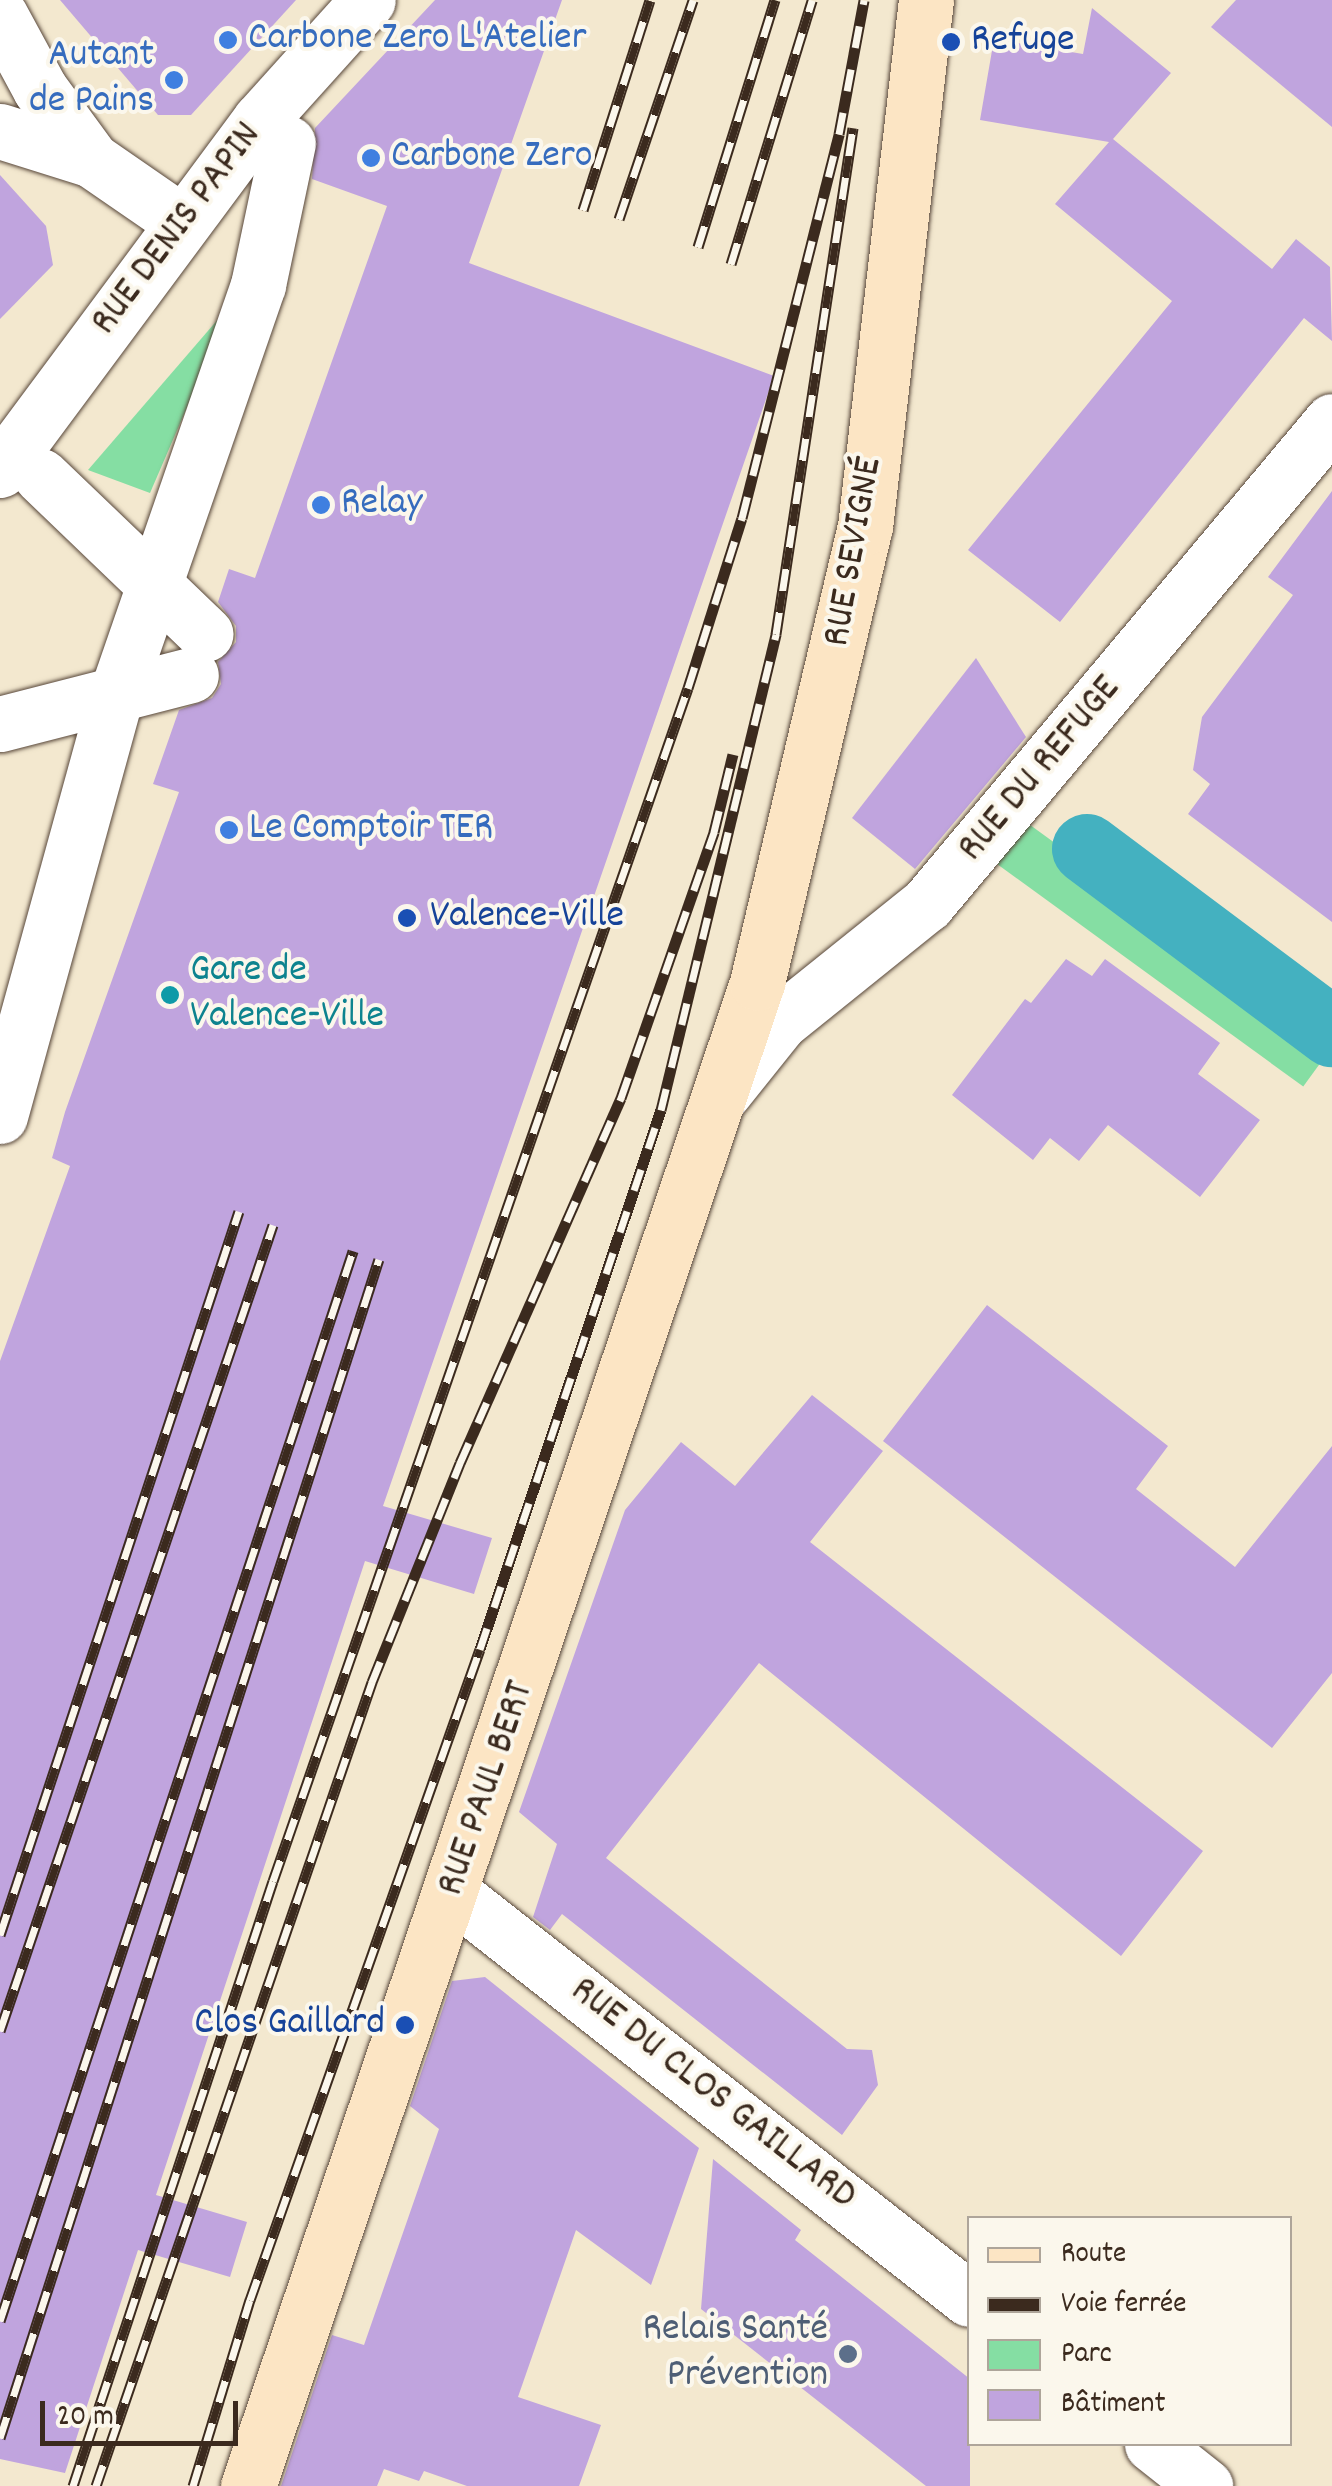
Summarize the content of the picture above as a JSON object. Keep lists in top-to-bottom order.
{
  "streets": {
    "street": [
      "RUE DENIS PAPIN",
      "RUE SEVIGNÉ",
      "RUE DU REFUGE",
      "RUE PAUL BERT",
      "RUE DU CLOS GAILLARD"
    ]
  },
  "crossings": [
    ["RUE SEVIGNÉ", "RUE DU REFUGE"],
    ["RUE SEVIGNÉ", "RUE PAUL BERT"],
    ["RUE DU REFUGE", "RUE PAUL BERT"],
    ["RUE PAUL BERT", "RUE DU CLOS GAILLARD"]
  ],
  "places": [
    "Carbone Zero L'Atelier",
    "Refuge",
    "Autant de Pains",
    "Carbone Zero",
    "Relay",
    "Le Comptoir TER",
    "Valence-Ville",
    "Gare de Valence-Ville",
    "Clos Gaillard",
    "Relais Santé Prévention"
  ],
  "legend": [
    "Route",
    "Voie ferrée",
    "Parc",
    "Bâtiment"
  ],
  "scale_bar": "20 m"
}
